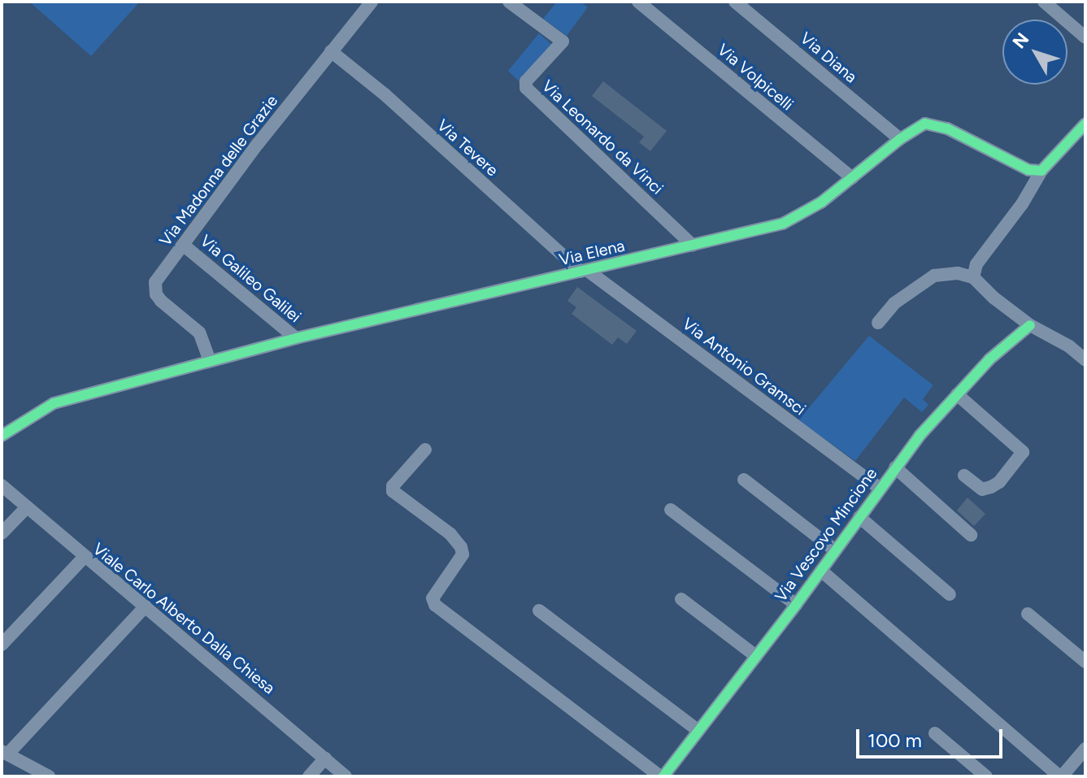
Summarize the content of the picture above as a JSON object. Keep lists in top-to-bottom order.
{
  "streets": {
    "street": [
      "Via Diana",
      "Via Volpicelli",
      "Via Leonardo da Vinci",
      "Via Tevere",
      "Via Madonna delle Grazie",
      "Via Elena",
      "Via Galileo Galilei",
      "Via Antonio Gramsci",
      "Via Vescovo Mincione",
      "Viale Carlo Alberto Dalla Chiesa"
    ]
  },
  "crossings": [
    ["Via Diana", "Via Elena"],
    ["Via Volpicelli", "Via Elena"],
    ["Via Leonardo da Vinci", "Via Elena"],
    ["Via Tevere", "Via Madonna delle Grazie"],
    ["Via Tevere", "Via Elena"],
    ["Via Tevere", "Via Antonio Gramsci"],
    ["Via Madonna delle Grazie", "Via Elena"],
    ["Via Madonna delle Grazie", "Via Galileo Galilei"],
    ["Via Elena", "Via Galileo Galilei"],
    ["Via Elena", "Via Antonio Gramsci"],
    ["Via Antonio Gramsci", "Via Vescovo Mincione"]
  ],
  "scale_bar": "100 m",
  "north": "top left"
}
